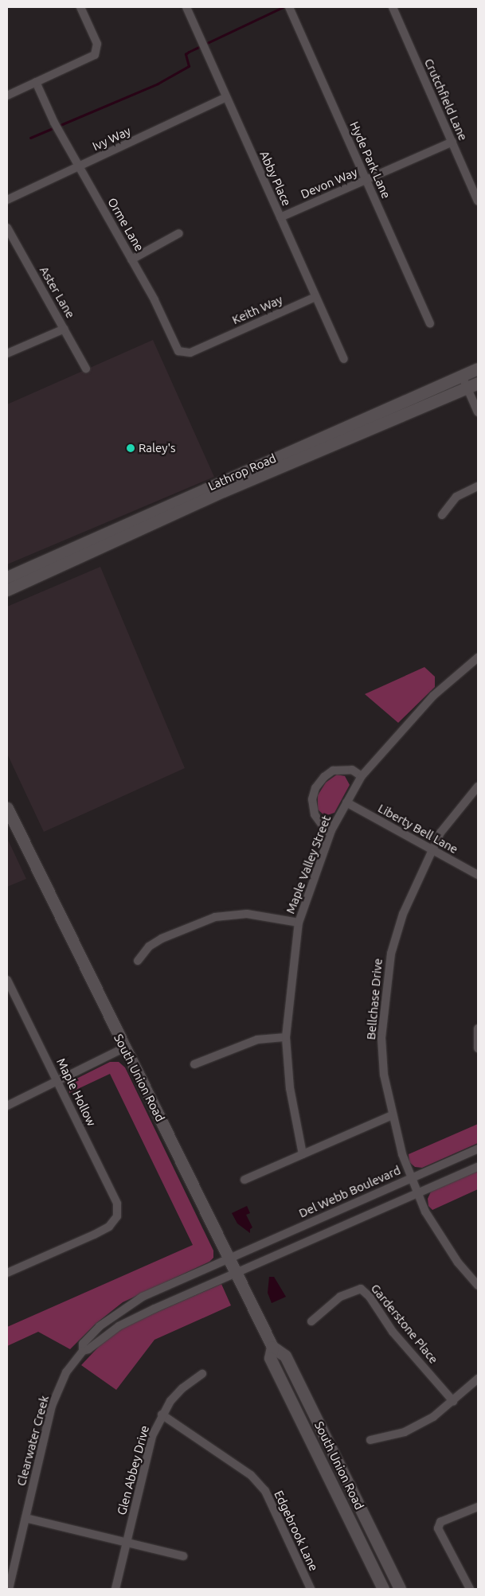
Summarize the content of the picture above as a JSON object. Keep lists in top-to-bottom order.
{
  "streets": {
    "street": [
      "Crutchfield Lane",
      "Ivy Way",
      "Hyde Park Lane",
      "Abby Place",
      "Devon Way",
      "Orme Lane",
      "Aster Lane",
      "Keith Way",
      "Lathrop Road",
      "Liberty Bell Lane",
      "Maple Valley Street",
      "Bellchase Drive",
      "South Union Road",
      "Maple Hollow",
      "Del Webb Boulevard",
      "Garderstone Place",
      "Clearwater Creek",
      "Glen Abbey Drive",
      "Edgebrook Lane"
    ]
  },
  "crossings": [
    ["Crutchfield Lane", "Devon Way"],
    ["Ivy Way", "Abby Place"],
    ["Ivy Way", "Orme Lane"],
    ["Hyde Park Lane", "Devon Way"],
    ["Abby Place", "Devon Way"],
    ["Abby Place", "Keith Way"],
    ["Orme Lane", "Keith Way"],
    ["Liberty Bell Lane", "Maple Valley Street"],
    ["Liberty Bell Lane", "Bellchase Drive"],
    ["Bellchase Drive", "Del Webb Boulevard"],
    ["South Union Road", "Del Webb Boulevard"],
    ["South Union Road", "Clearwater Creek"],
    ["Del Webb Boulevard", "Clearwater Creek"],
    ["Glen Abbey Drive", "Edgebrook Lane"]
  ],
  "places": ["Raley's"]
}
